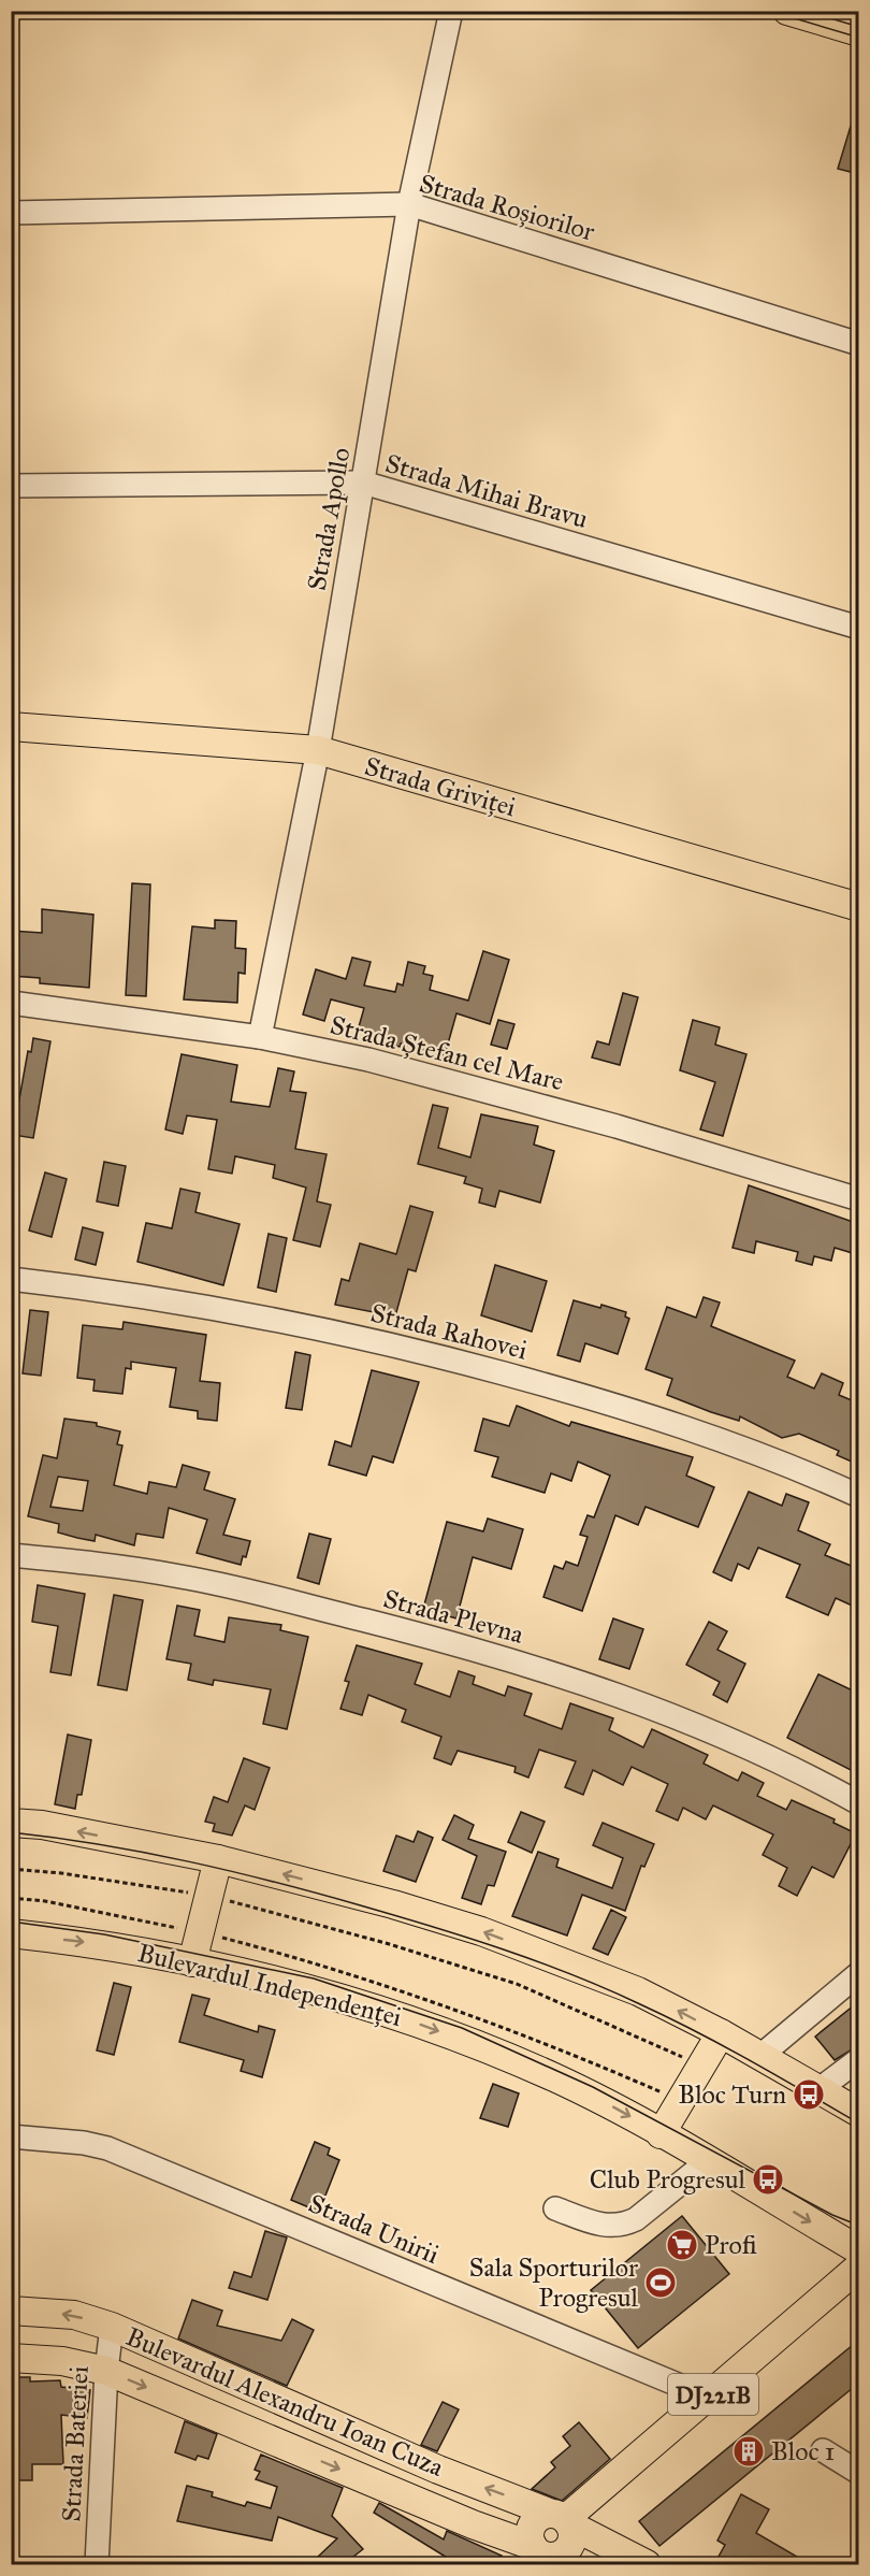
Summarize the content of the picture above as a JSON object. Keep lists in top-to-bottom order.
{
  "streets": {
    "main road": [
      "Strada Griviței",
      "Bulevardul Independenței",
      "DJ221B",
      "Bulevardul Alexandru Ioan Cuza"
    ],
    "street": [
      "Strada Roșiorilor",
      "Strada Mihai Bravu",
      "Strada Apollo",
      "Strada Ștefan cel Mare",
      "Strada Rahovei",
      "Strada Plevna",
      "Strada Unirii",
      "Strada Bateriei"
    ]
  },
  "crossings": [
    ["Strada Roșiorilor", "Strada Apollo"],
    ["Strada Mihai Bravu", "Strada Apollo"],
    ["Strada Apollo", "Strada Griviței"],
    ["Strada Apollo", "Strada Ștefan cel Mare"],
    ["Strada Unirii", "DJ221B"],
    ["DJ221B", "Bulevardul Alexandru Ioan Cuza"],
    ["Bulevardul Alexandru Ioan Cuza", "Strada Bateriei"]
  ],
  "places": {
    "bus stop": ["Bloc Turn", "Club Progresul"],
    "supermarket": ["Profi"],
    "sports": ["Sala Sporturilor Progresul"],
    "building": ["Bloc 1"]
  }
}
